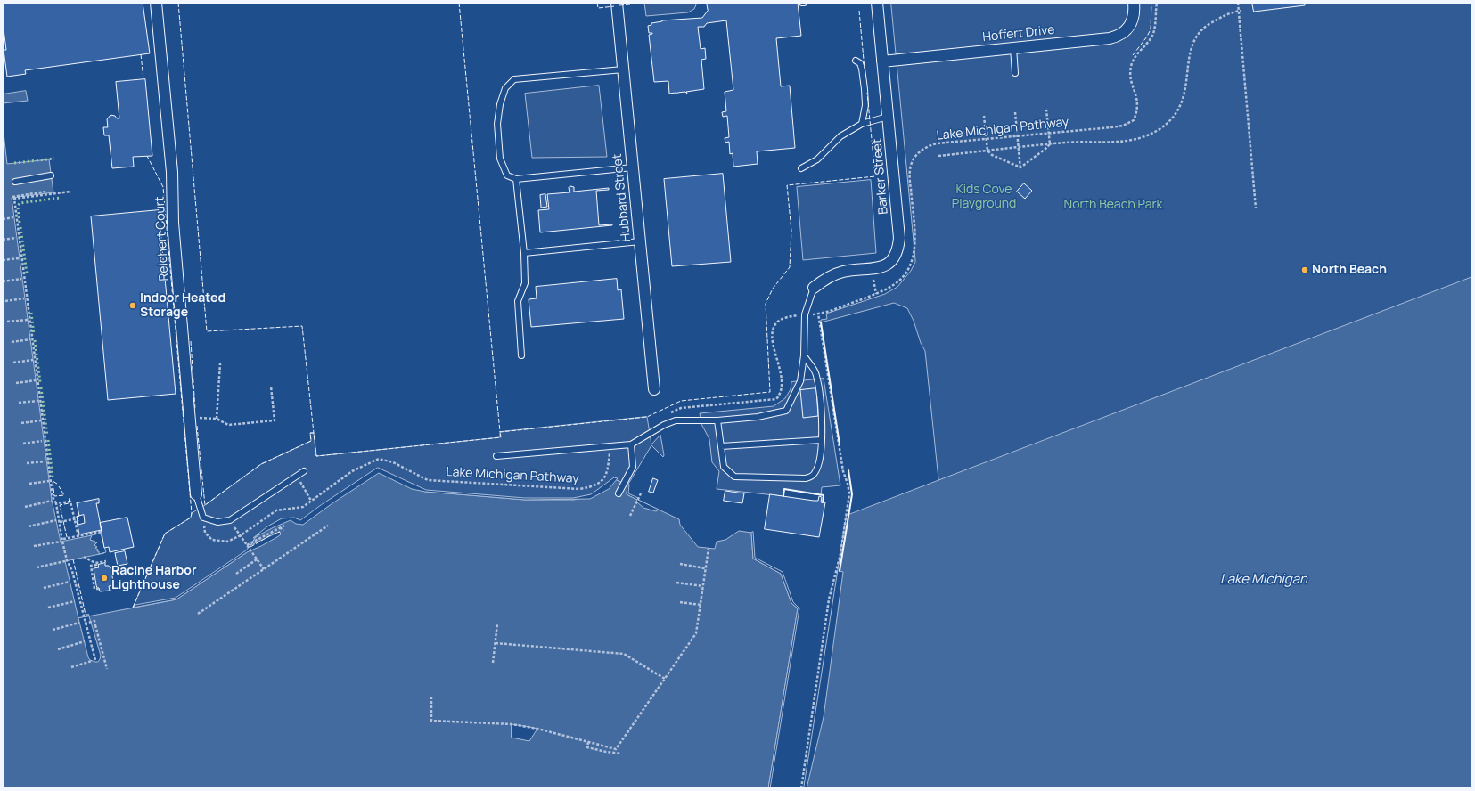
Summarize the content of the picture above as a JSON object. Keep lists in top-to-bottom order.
{
  "streets": {
    "street": [
      "Hoffert Drive",
      "Barker Street",
      "Hubbard Street",
      "Reichert Court"
    ],
    "path": ["Lake Michigan Pathway"]
  },
  "crossings": [
    ["Hoffert Drive", "Barker Street"]
  ],
  "water": ["Lake Michigan"],
  "parks": ["Kids Cove Playground", "North Beach Park"],
  "places": ["North Beach", "Indoor Heated Storage", "Racine Harbor Lighthouse"]
}
